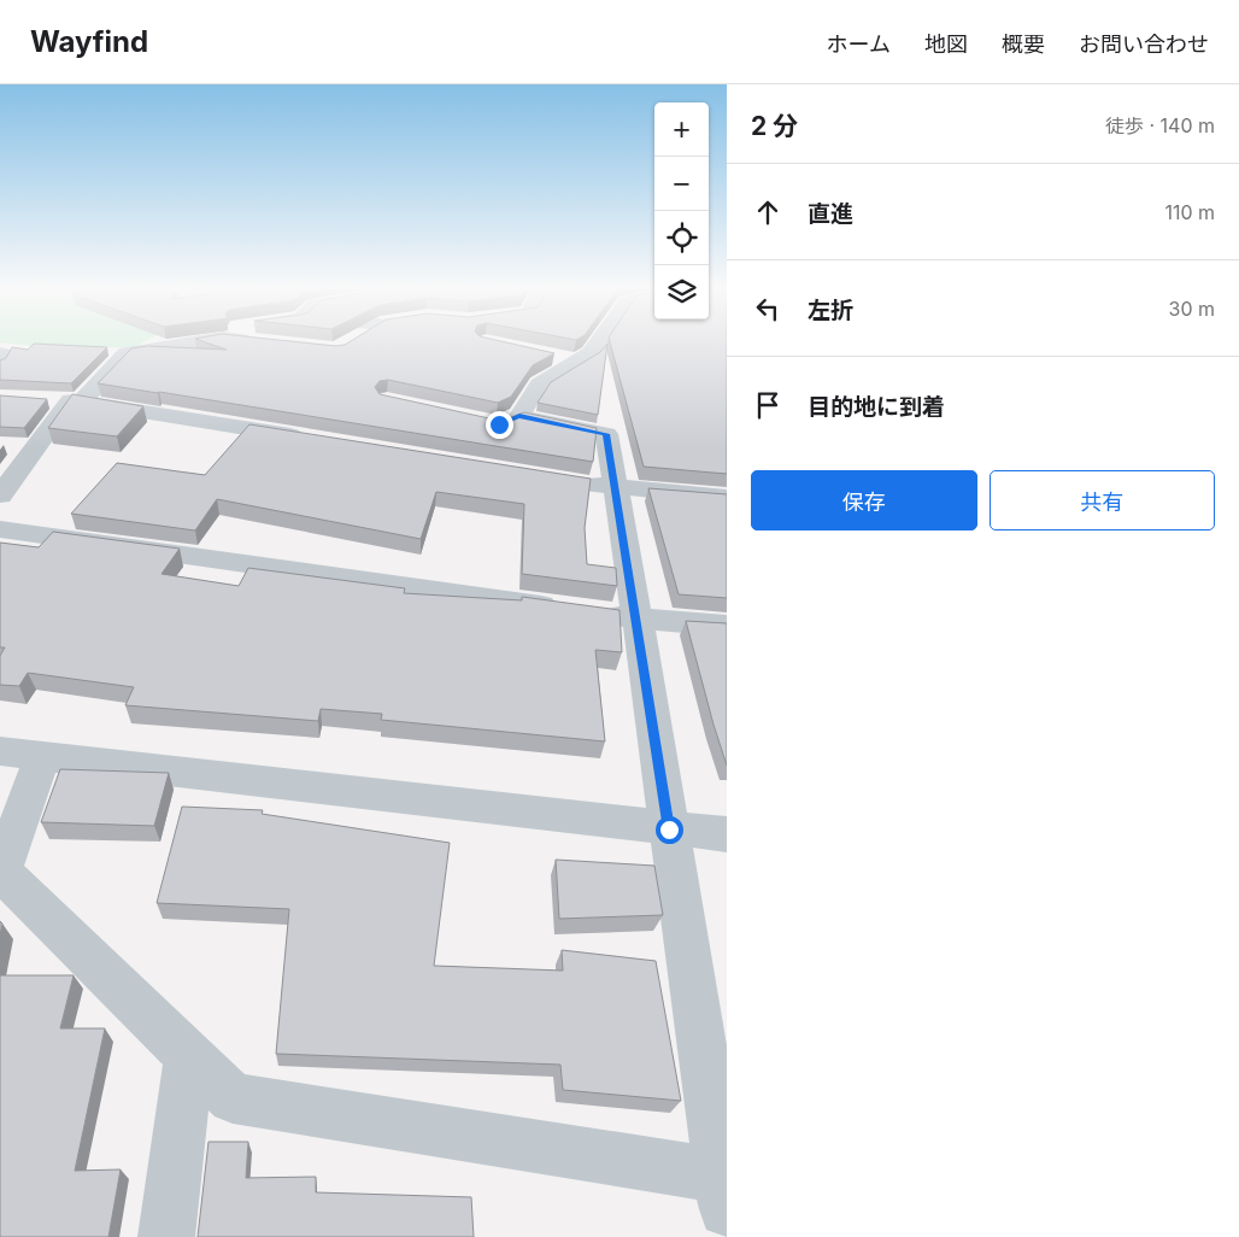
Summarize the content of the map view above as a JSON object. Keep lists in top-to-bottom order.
{
  "page": {
    "header": "Wayfind",
    "nav": [
      "ホーム",
      "地図",
      "概要",
      "お問い合わせ"
    ],
    "heading": ["2 分", "徒歩 · 140 m"],
    "map_buttons": ["+", "−"],
    "list": [
      ["直進", "110 m"],
      ["左折", "30 m"],
      "目的地に到着"
    ],
    "buttons": ["保存", "共有"]
  }
}
